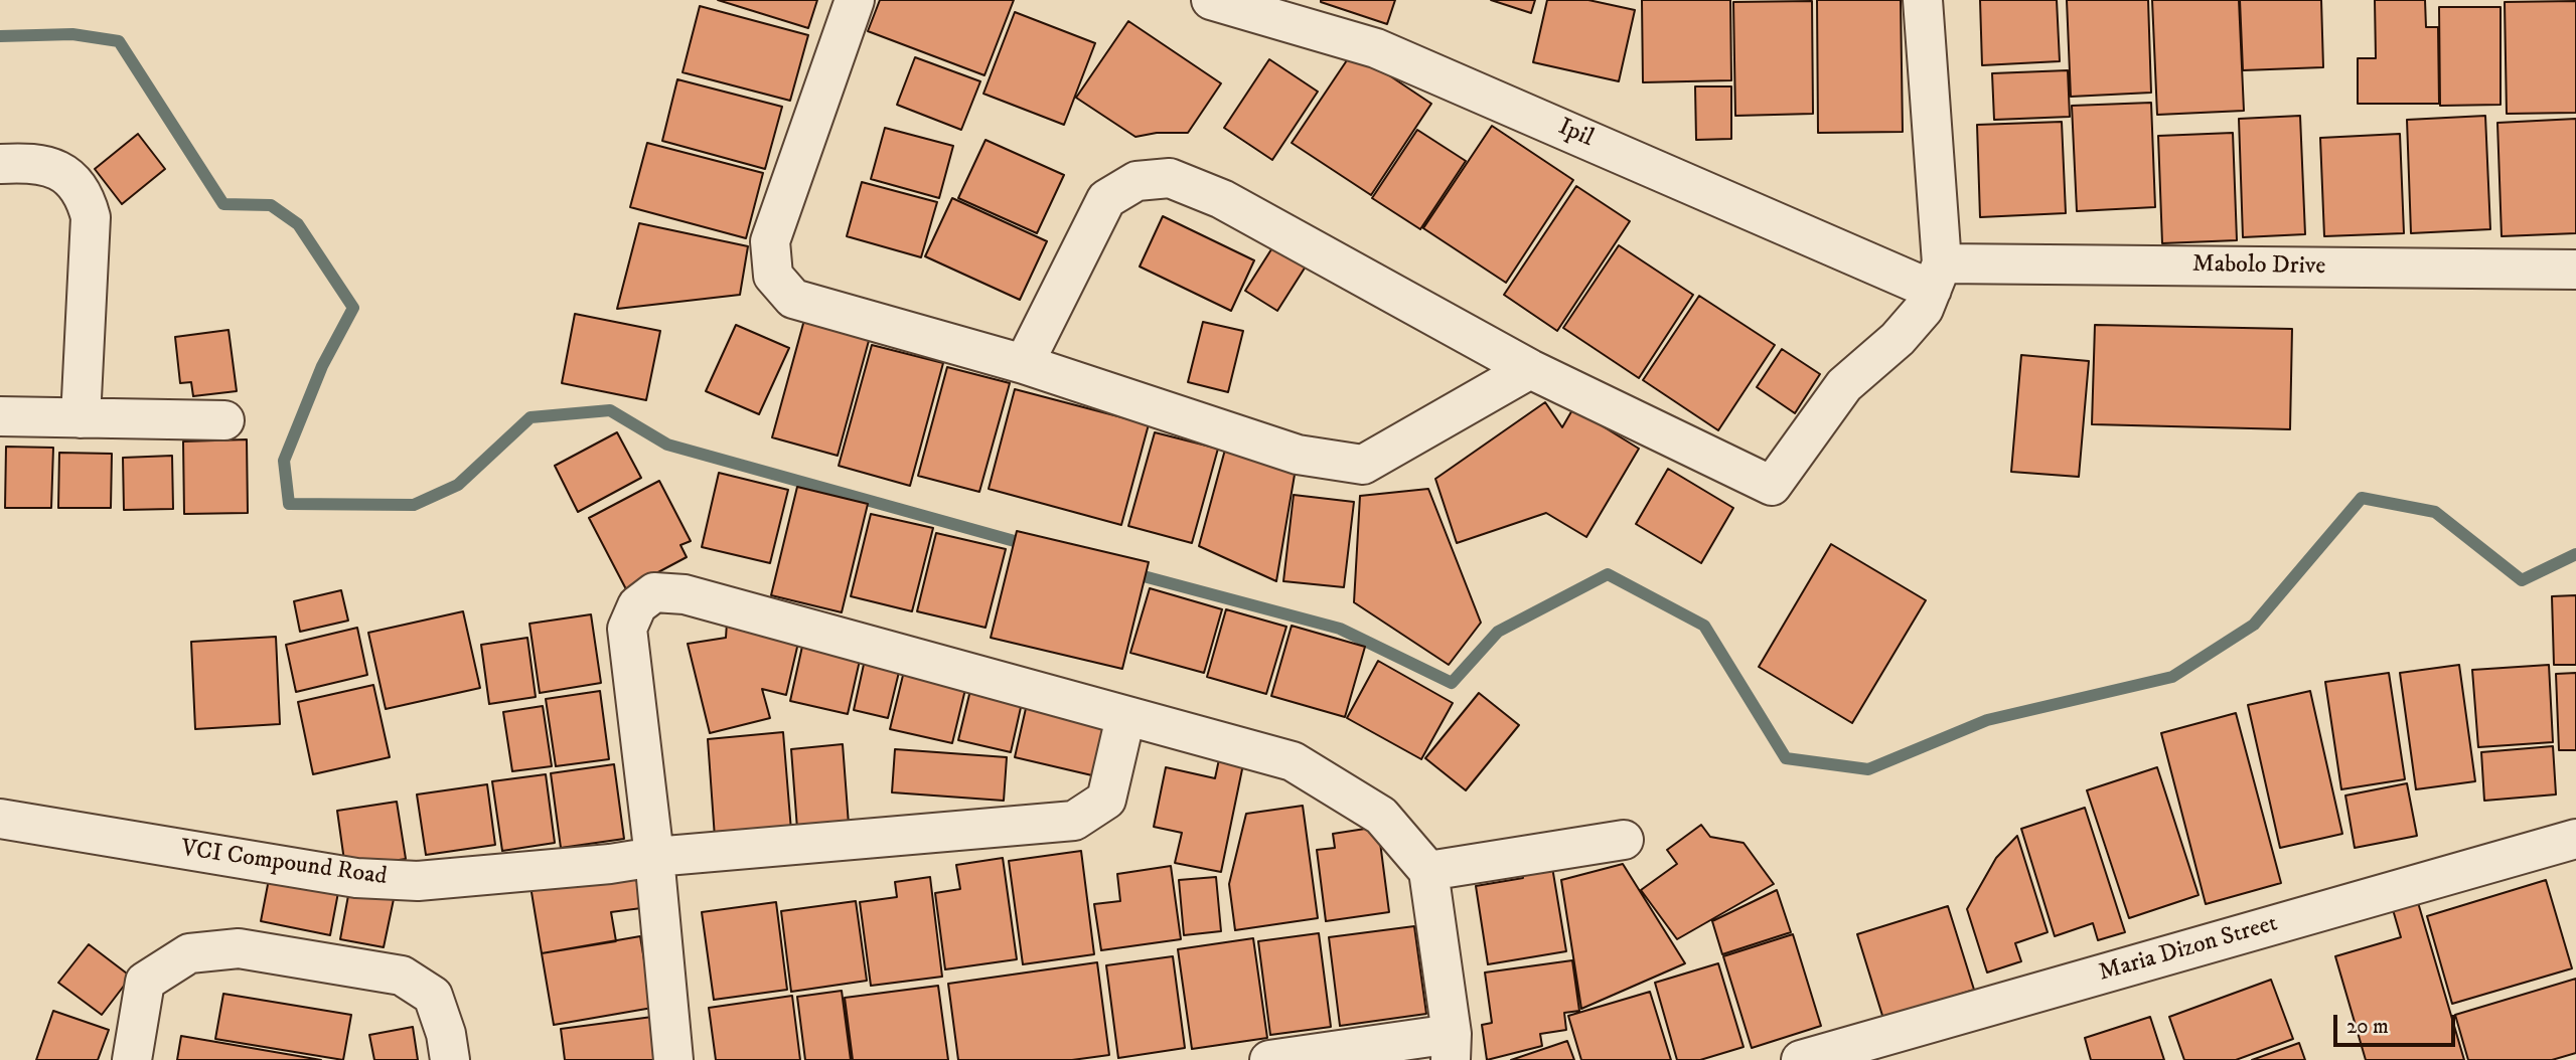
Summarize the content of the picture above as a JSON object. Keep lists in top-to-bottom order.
{
  "streets": {
    "street": [
      "Ipil",
      "Mabolo Drive",
      "VCI Compound Road",
      "Maria Dizon Street"
    ]
  },
  "crossings": [
    ["Ipil", "Mabolo Drive"]
  ],
  "scale_bar": "20 m"
}
